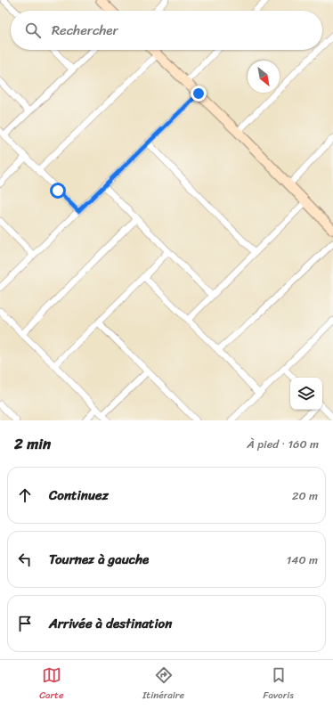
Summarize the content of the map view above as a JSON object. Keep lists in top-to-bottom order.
{
  "north": "bottom right",
  "page": {
    "search": "Rechercher",
    "heading": ["2 min", "À pied · 160 m"],
    "list": [
      ["Continuez", "20 m"],
      ["Tournez à gauche", "140 m"],
      "Arrivée à destination"
    ],
    "nav": ["Carte", "Itinéraire", "Favoris"]
  }
}
